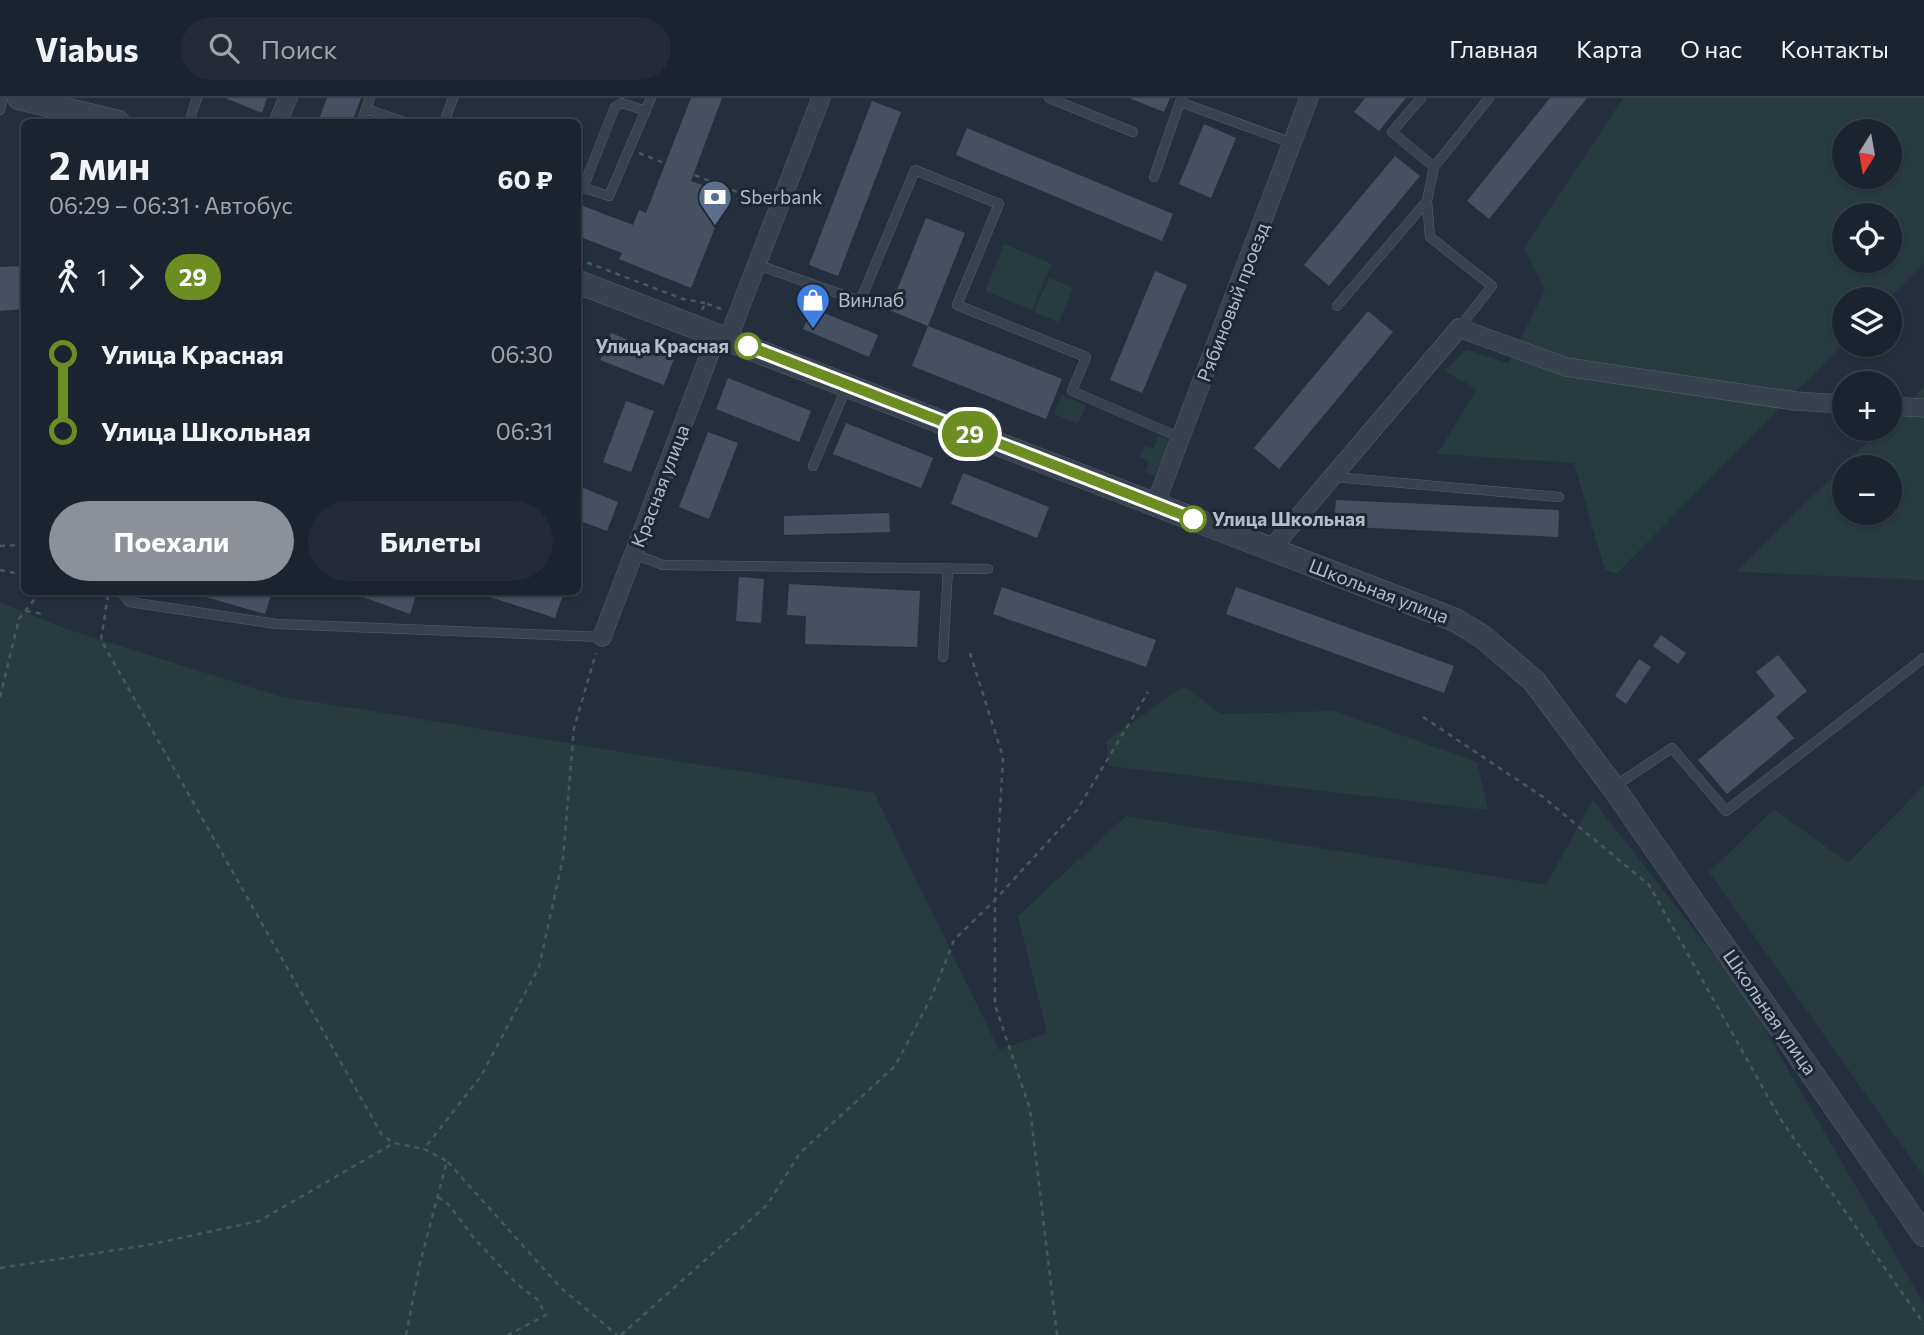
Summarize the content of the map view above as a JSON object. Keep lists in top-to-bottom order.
{
  "streets": {
    "street": ["Рябиновый проезд", "Красная улица", "Школьная улица"]
  },
  "crossings": [
    ["Рябиновый проезд", "Школьная улица"],
    ["Красная улица", "Школьная улица"]
  ],
  "places": {
    "bank": ["Sberbank"],
    "shop": ["Винлаб"],
    "other": ["Улица Красная", "Улица Школьная"]
  },
  "lines": ["bus line 29"],
  "north": "bottom",
  "page": {
    "header": "Viabus",
    "search": "Поиск",
    "nav": [
      "Главная",
      "Карта",
      "О нас",
      "Контакты"
    ],
    "on_map": "29",
    "map_buttons": ["+", "−"],
    "heading": ["2 мин", "06:29 – 06:31 · Автобус", "60 ₽"],
    "legs": ["1", "29"],
    "list": [
      {
        "name": "Улица Красная",
        "value": "06:30"
      },
      {
        "name": "Улица Школьная",
        "value": "06:31"
      }
    ],
    "buttons": ["Поехали", "Билеты"]
  }
}
